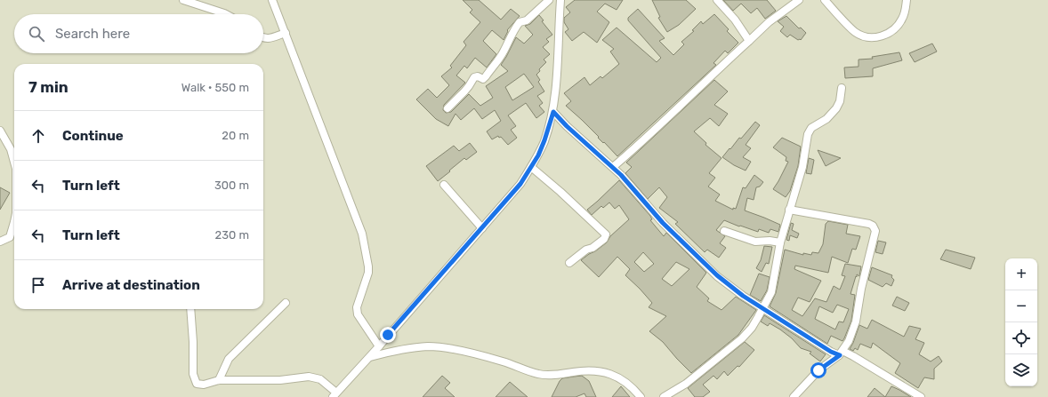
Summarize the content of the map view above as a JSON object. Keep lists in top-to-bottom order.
{
  "page": {
    "search": "Search here",
    "heading": ["7 min", "Walk · 550 m"],
    "list": [
      ["Continue", "20 m"],
      ["Turn left", "300 m"],
      ["Turn left", "230 m"],
      "Arrive at destination"
    ],
    "map_buttons": ["+", "−"]
  }
}
